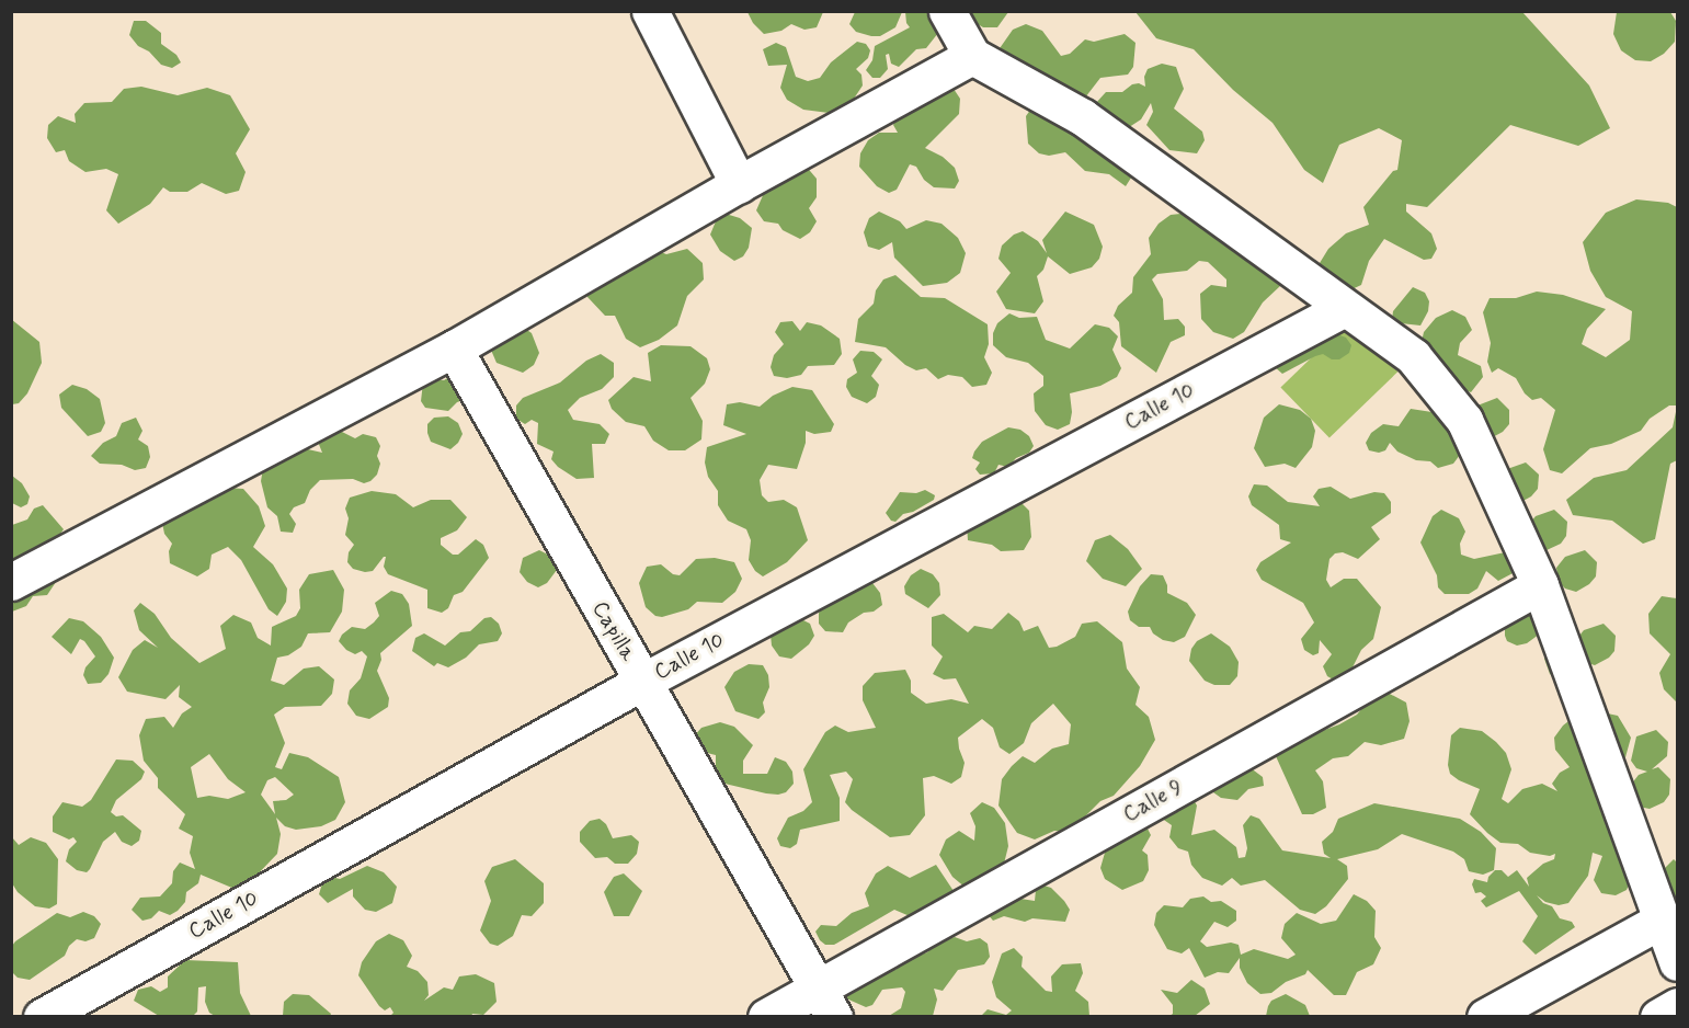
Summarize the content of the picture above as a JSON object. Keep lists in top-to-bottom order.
{
  "streets": {
    "street": ["Calle 10", "Capilla", "Calle 9"]
  },
  "crossings": [
    ["Calle 10", "Capilla"],
    ["Capilla", "Calle 9"]
  ]
}
